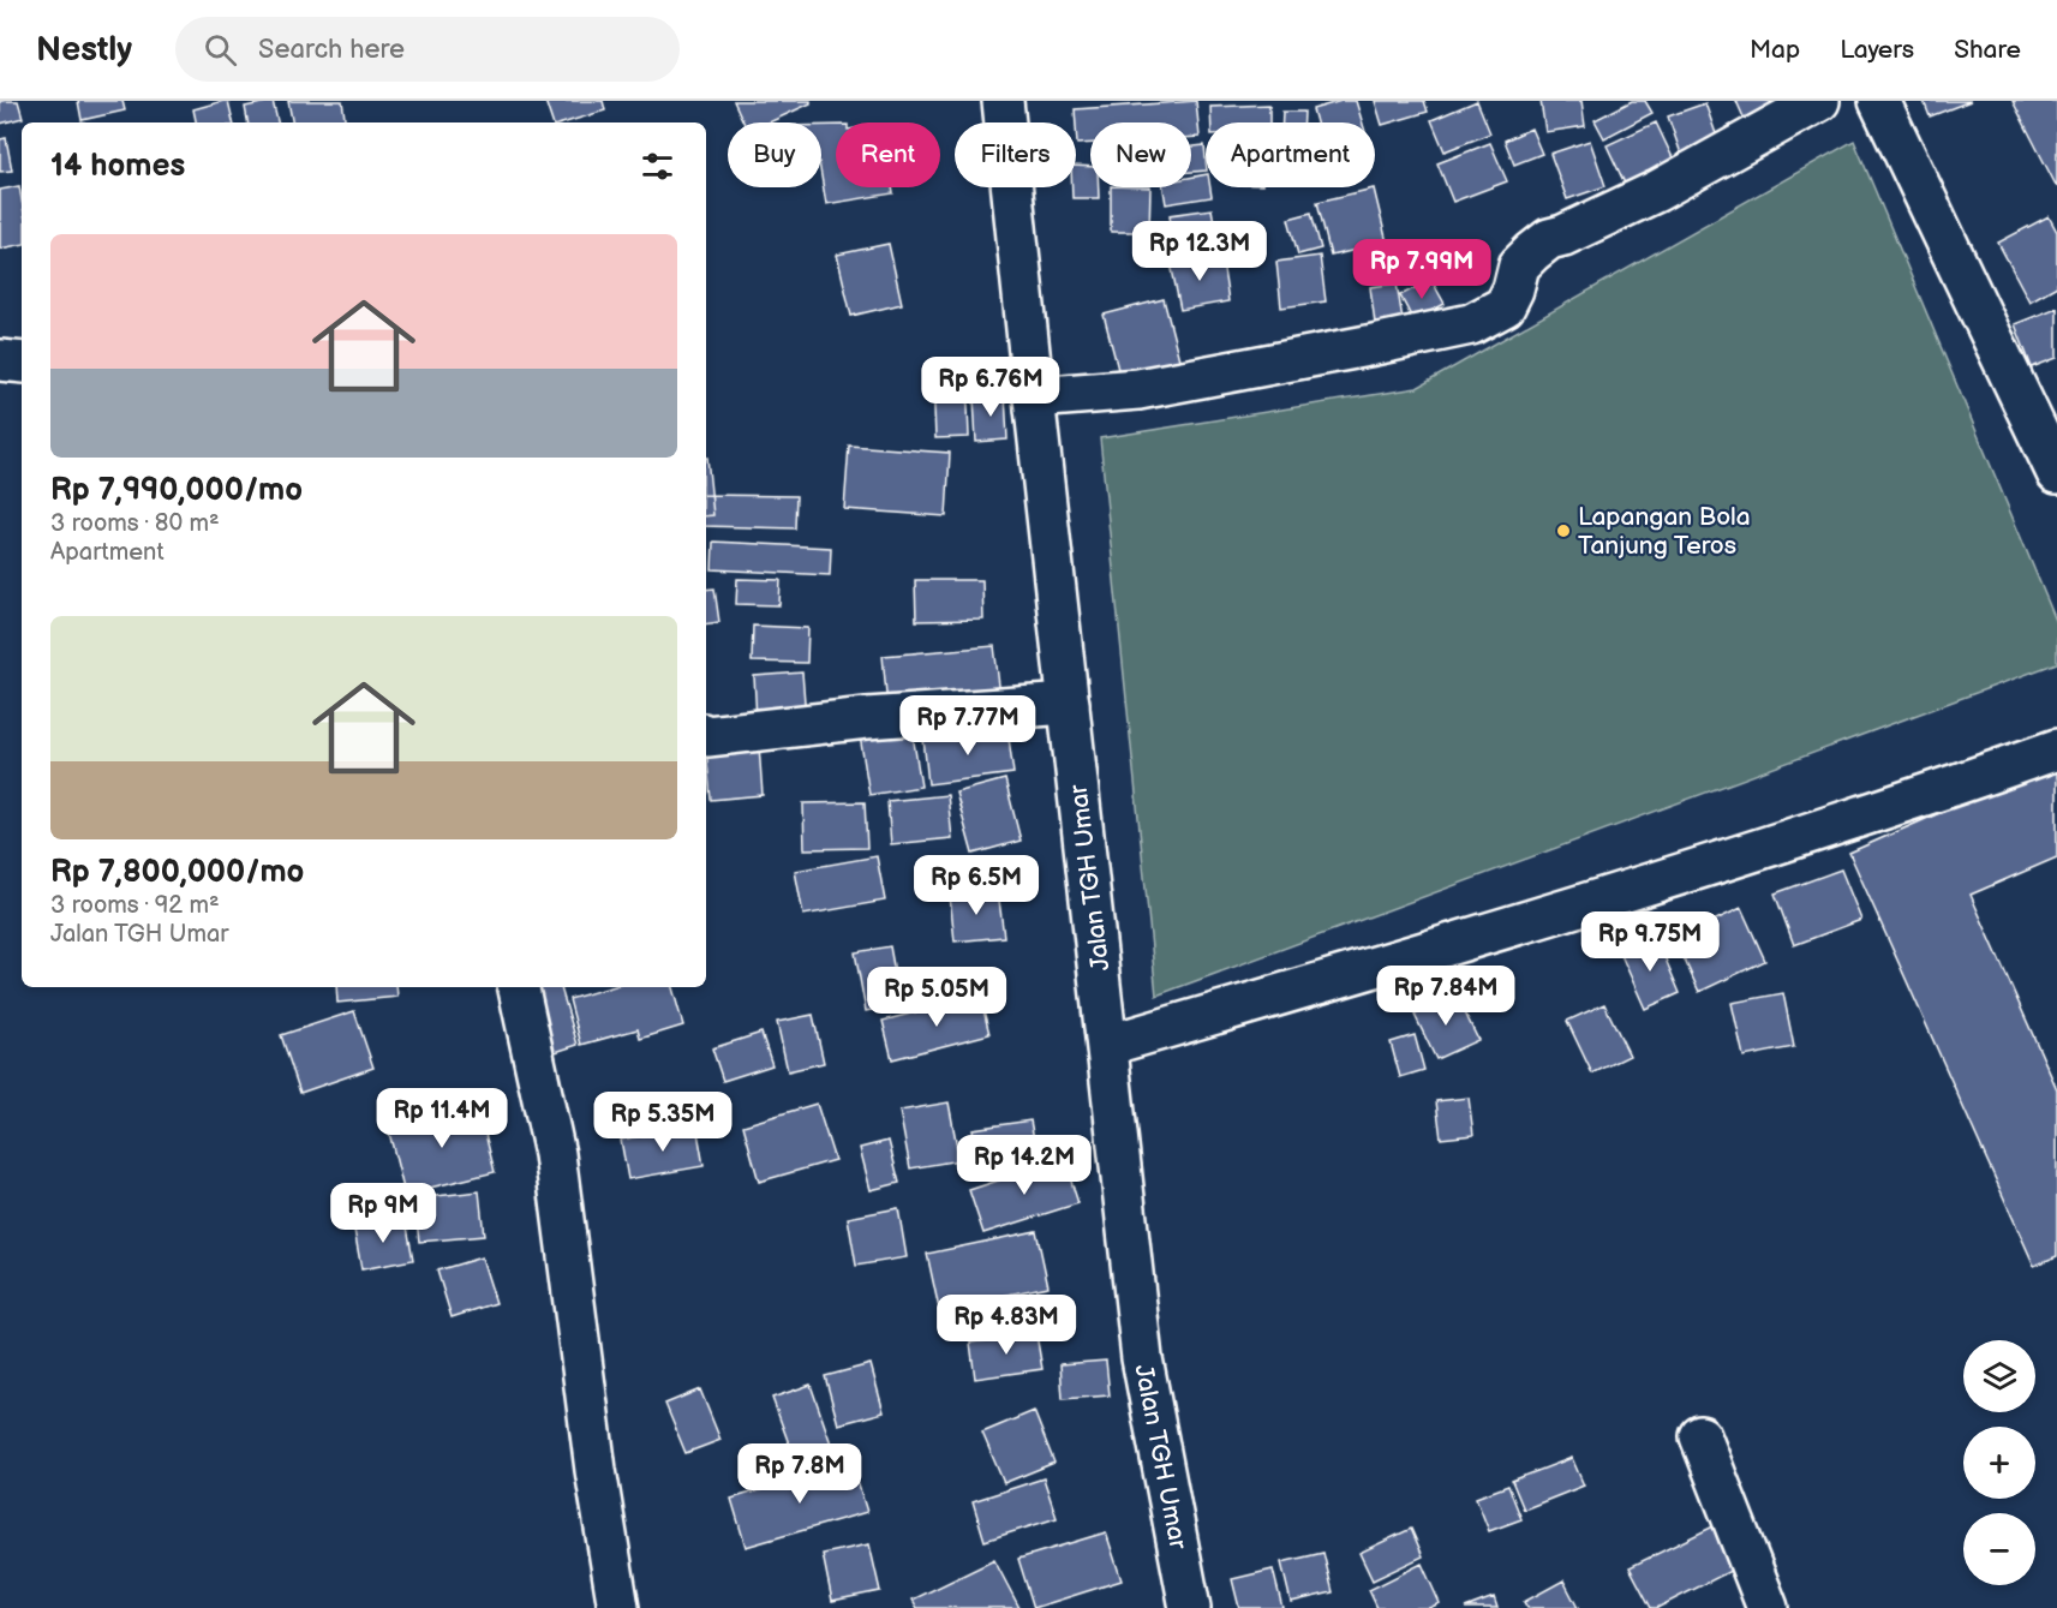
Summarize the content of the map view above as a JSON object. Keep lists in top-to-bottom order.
{
  "streets": {
    "street": ["Jalan TGH Umar"]
  },
  "places": ["Lapangan Bola Tanjung Teros"],
  "page": {
    "header": "Nestly",
    "search": "Search here",
    "nav": ["Map", "Layers", "Share"],
    "chip": [
      "Buy",
      "Rent",
      "Filters",
      "New",
      "Apartment"
    ],
    "heading": "14 homes",
    "list": [
      {
        "name": "Rp 7,990,000/mo",
        "note": "3 rooms · 80 m² · Apartment"
      },
      {
        "name": "Rp 7,800,000/mo",
        "note": "3 rooms · 92 m² · Jalan TGH Umar"
      }
    ],
    "price": [
      "Rp 12.3M",
      "Rp 7.99M",
      "Rp 6.76M",
      "Rp 7.77M",
      "Rp 6.5M",
      "Rp 9.75M",
      "Rp 7.84M",
      "Rp 5.05M",
      "Rp 11.4M",
      "Rp 5.35M",
      "Rp 14.2M",
      "Rp 9M",
      "Rp 4.83M",
      "Rp 7.8M"
    ],
    "map_buttons": ["+", "−"]
  }
}
